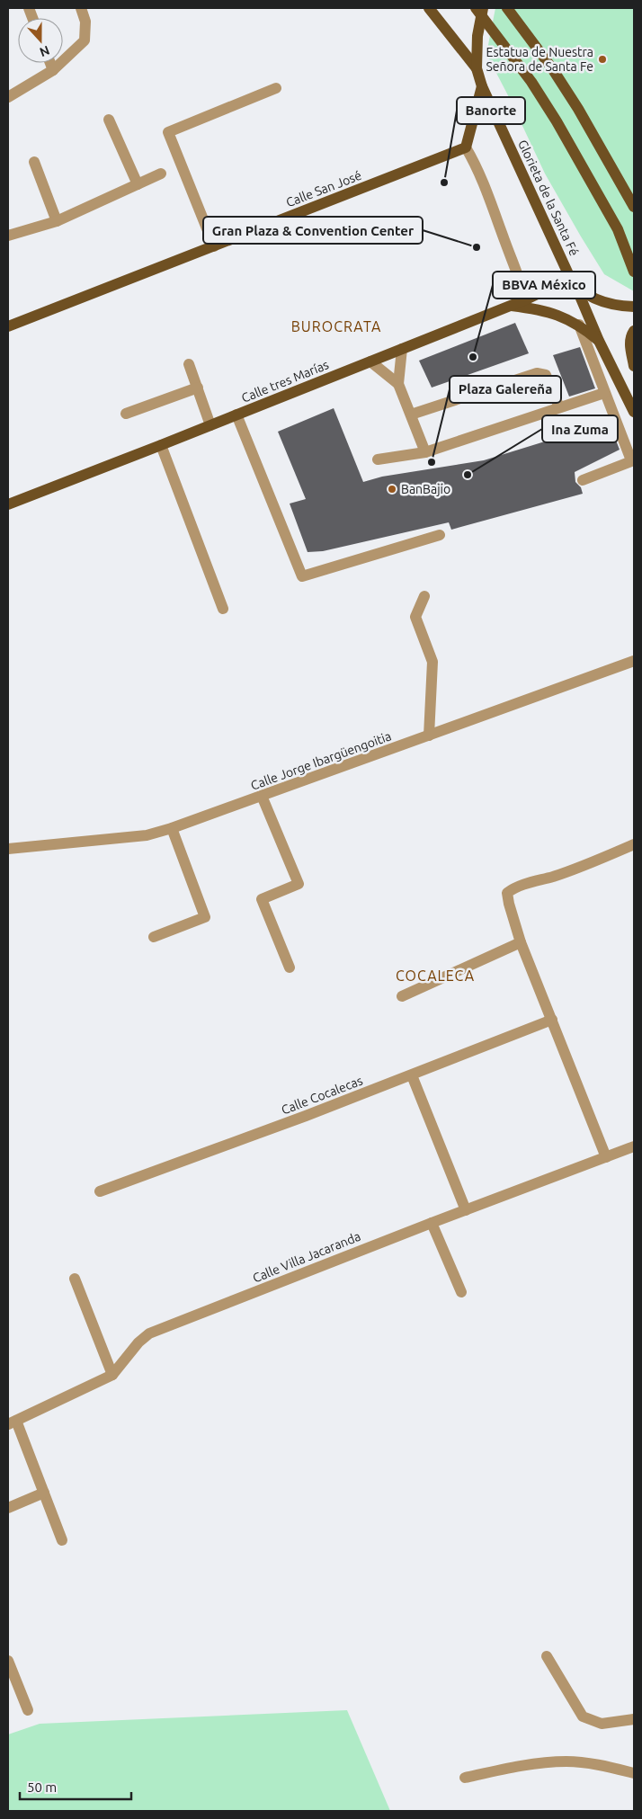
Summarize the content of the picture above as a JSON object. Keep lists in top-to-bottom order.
{
  "streets": {
    "main road": ["Calle San José", "Glorieta de la Santa Fé", "Calle tres Marías"],
    "street": ["Calle Jorge Ibargüengoitia", "Calle Cocalecas", "Calle Villa Jacaranda"]
  },
  "crossings": [
    ["Glorieta de la Santa Fé", "Calle tres Marías"]
  ],
  "districts": ["BUROCRATA", "COCALECA"],
  "places": [
    "Estatua de Nuestra Señora de Santa Fe",
    "Banorte",
    "Gran Plaza & Convention Center",
    "BBVA México",
    "Plaza Galereña",
    "Ina Zuma",
    "BanBajio"
  ],
  "scale_bar": "50 m",
  "north": "bottom"
}
